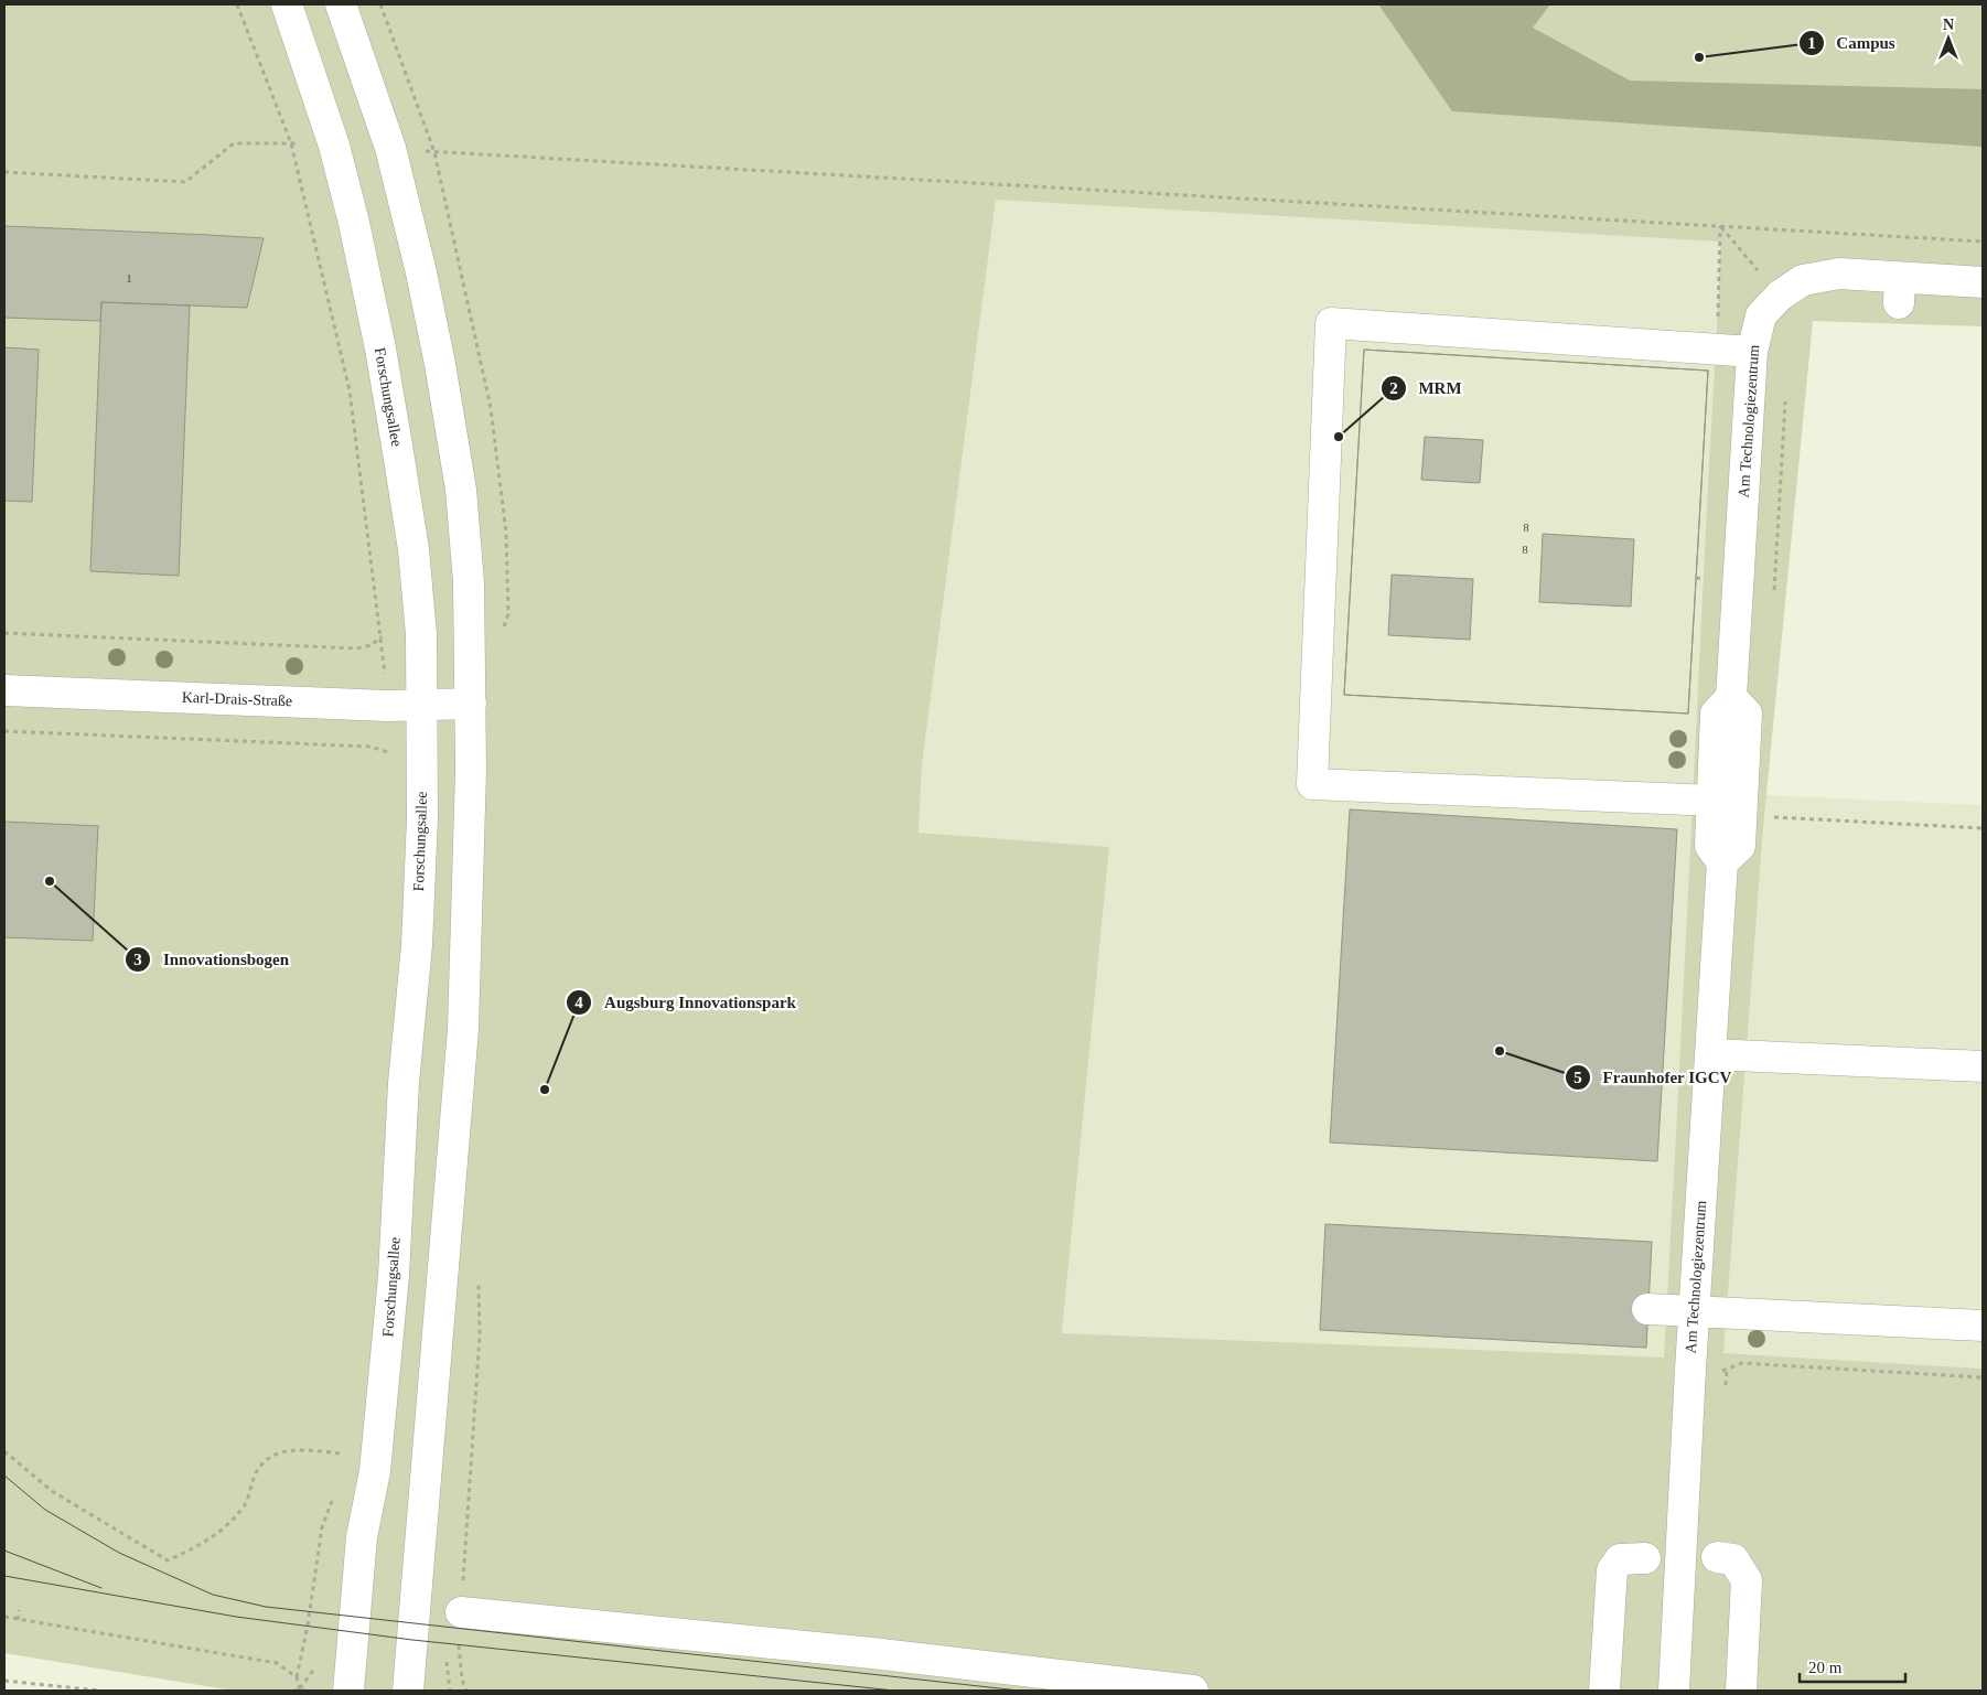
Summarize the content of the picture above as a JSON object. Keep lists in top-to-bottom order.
{
  "streets": {
    "street": ["Forschungsallee", "Am Technologiezentrum", "Karl-Drais-Straße"]
  },
  "crossings": [
    ["Forschungsallee", "Karl-Drais-Straße"]
  ],
  "places": [
    "Campus",
    "MRM",
    "Innovationsbogen",
    "Fraunhofer IGCV",
    "Augsburg Innovationspark"
  ],
  "house_numbers": ["1", "8", "8"],
  "scale_bar": "20 m",
  "north": "top"
}
